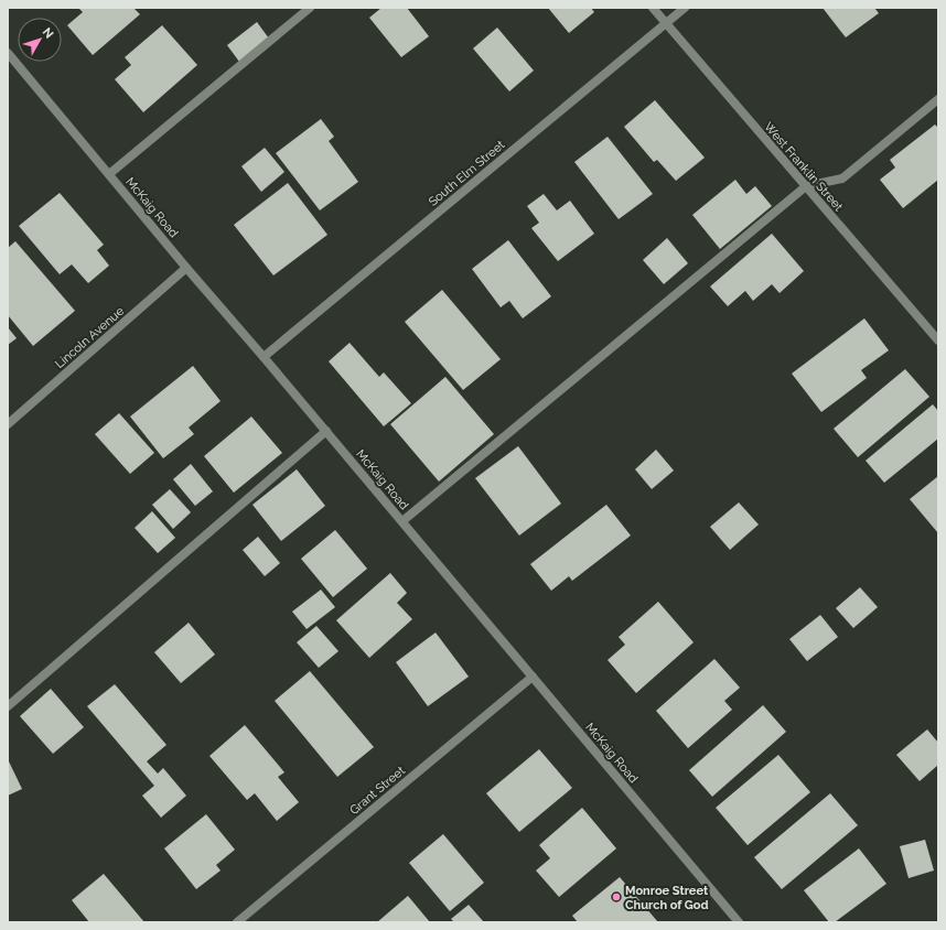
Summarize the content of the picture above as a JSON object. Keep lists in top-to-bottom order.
{
  "streets": {
    "street": [
      "West Franklin Street",
      "South Elm Street",
      "McKaig Road",
      "Lincoln Avenue",
      "Grant Street"
    ]
  },
  "crossings": [
    ["West Franklin Street", "South Elm Street"],
    ["South Elm Street", "McKaig Road"],
    ["McKaig Road", "Lincoln Avenue"],
    ["McKaig Road", "Grant Street"]
  ],
  "places": ["Monroe Street Church of God"],
  "north": "top right"
}
